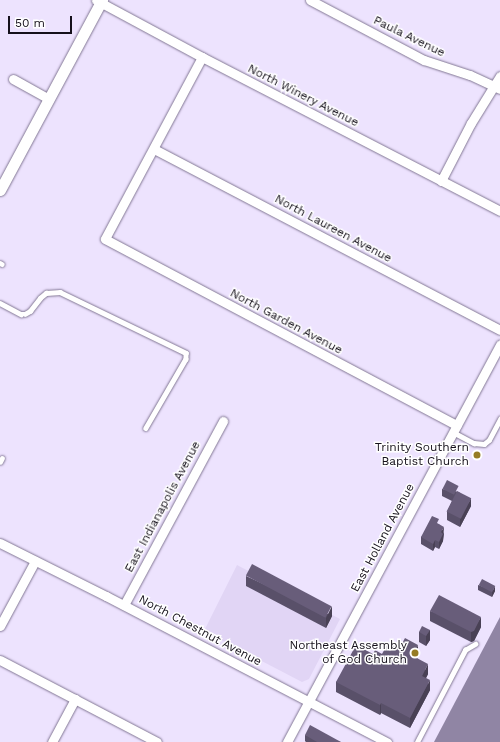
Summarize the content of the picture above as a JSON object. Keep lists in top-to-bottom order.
{
  "streets": {
    "street": [
      "Paula Avenue",
      "North Winery Avenue",
      "North Laureen Avenue",
      "North Garden Avenue",
      "East Indianapolis Avenue",
      "East Holland Avenue",
      "North Chestnut Avenue"
    ]
  },
  "crossings": [
    ["North Laureen Avenue", "North Garden Avenue"],
    ["North Garden Avenue", "East Holland Avenue"],
    ["East Indianapolis Avenue", "North Chestnut Avenue"],
    ["East Holland Avenue", "North Chestnut Avenue"]
  ],
  "places": ["Trinity Southern Baptist Church", "Northeast Assembly of God Church"],
  "scale_bar": "50 m"
}
